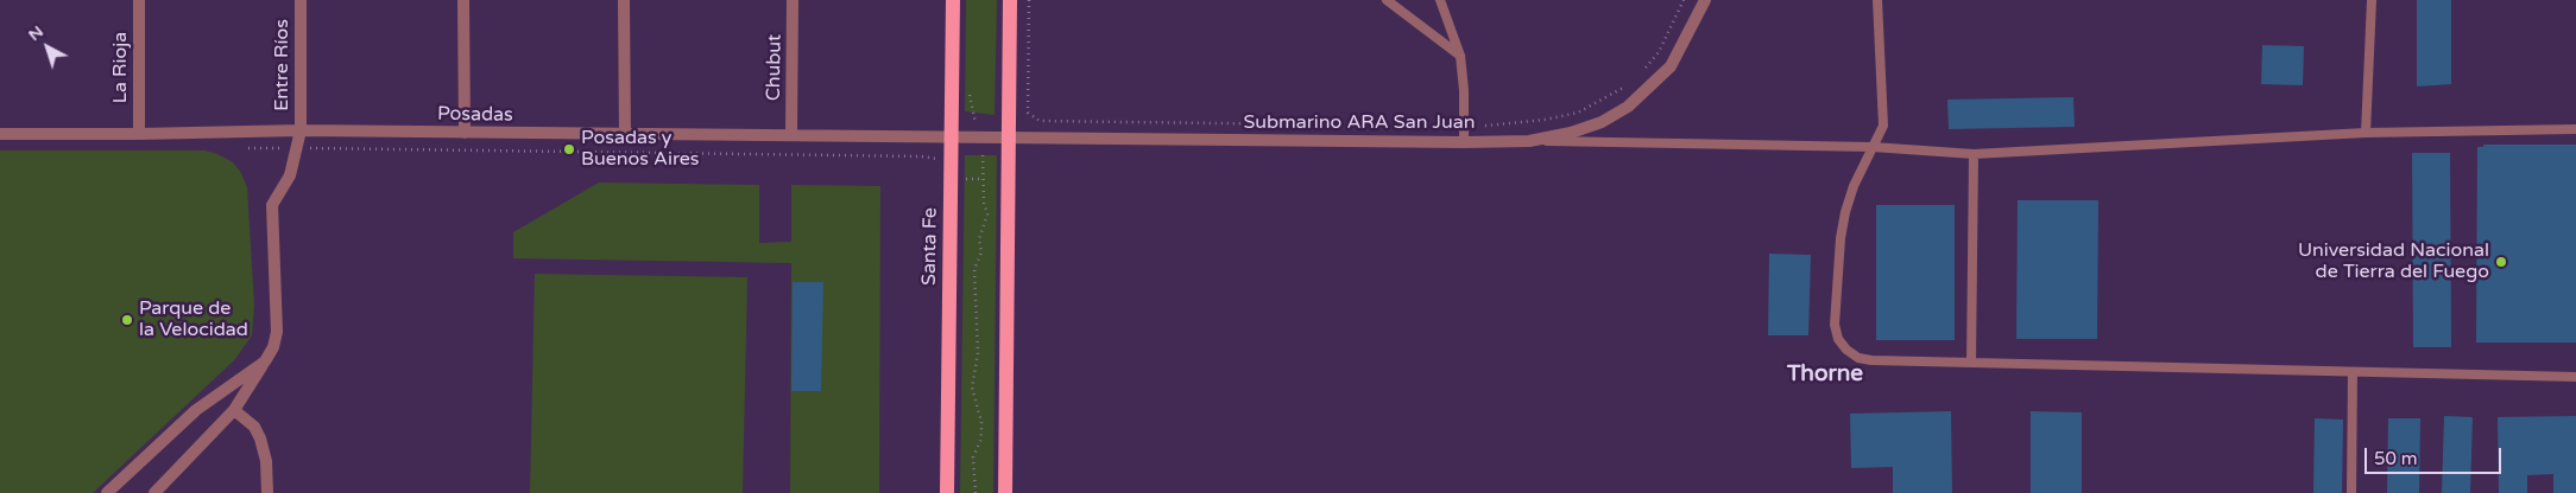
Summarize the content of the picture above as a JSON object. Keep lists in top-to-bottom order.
{
  "streets": {
    "main road": ["Santa Fe"],
    "street": [
      "Entre Ríos",
      "La Rioja",
      "Chubut",
      "Posadas",
      "Submarino ARA San Juan"
    ]
  },
  "crossings": [
    ["Entre Ríos", "Posadas"],
    ["La Rioja", "Posadas"],
    ["Chubut", "Posadas"],
    ["Posadas", "Submarino ARA San Juan"],
    ["Posadas", "Santa Fe"],
    ["Submarino ARA San Juan", "Santa Fe"]
  ],
  "districts": ["Thorne"],
  "places": ["Posadas y Buenos Aires", "Universidad Nacional de Tierra del Fuego", "Parque de la Velocidad"],
  "scale_bar": "50 m",
  "north": "top left"
}
